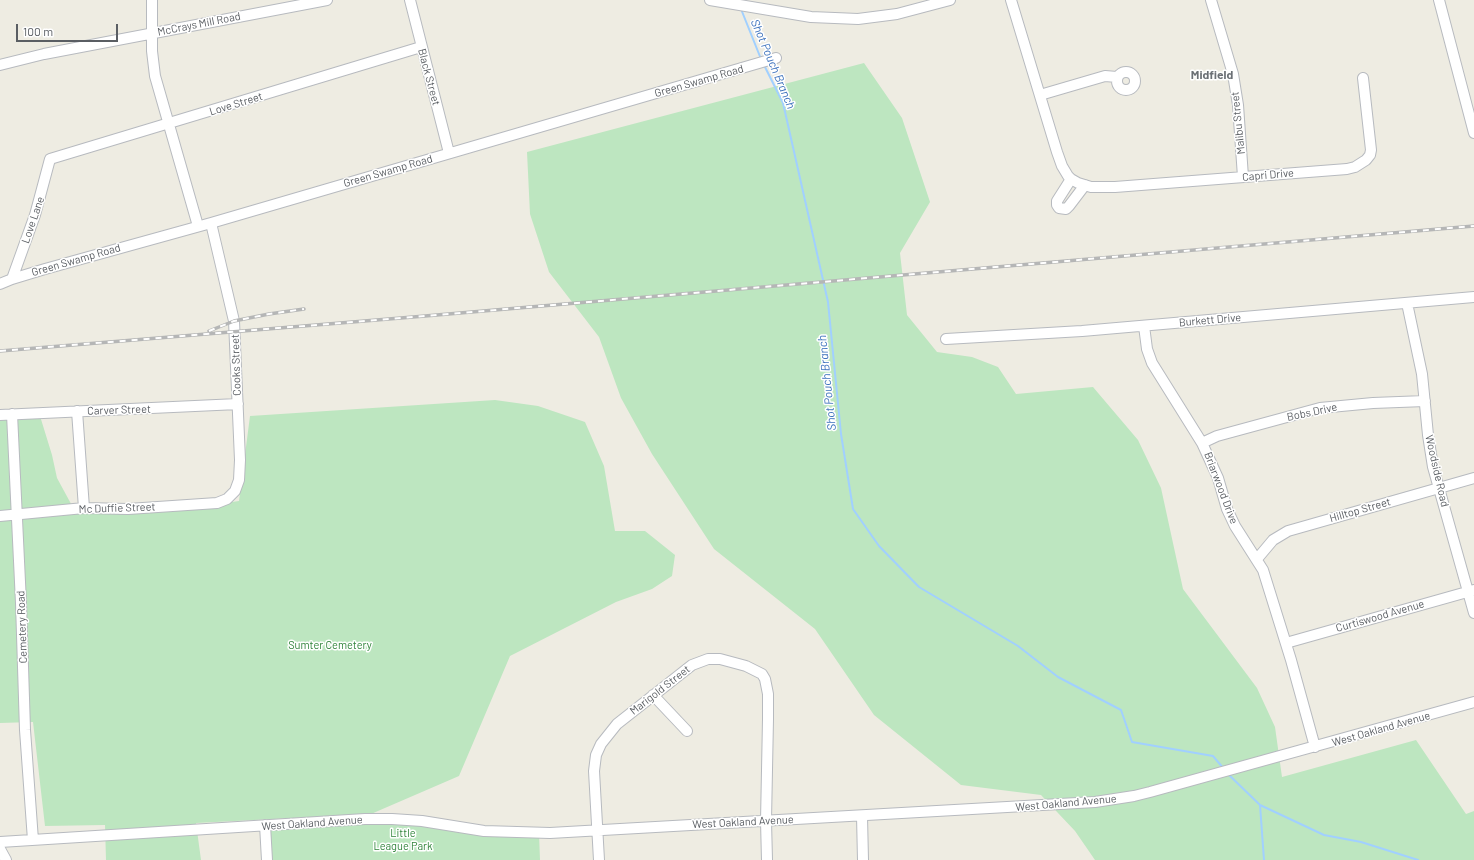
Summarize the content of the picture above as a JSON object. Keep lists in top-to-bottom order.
{
  "streets": {
    "street": [
      "McCrays Mill Road",
      "Black Street",
      "Green Swamp Road",
      "Love Street",
      "Malibu Street",
      "Capri Drive",
      "Love Lane",
      "Burkett Drive",
      "Cooks Street",
      "Carver Street",
      "Bobs Drive",
      "Woodside Road",
      "Briarwood Drive",
      "Mc Duffie Street",
      "Hilltop Street",
      "Curtiswood Avenue",
      "Cemetery Road",
      "Marigold Street",
      "West Oakland Avenue"
    ]
  },
  "crossings": [
    ["Black Street", "Green Swamp Road"],
    ["Black Street", "Love Street"],
    ["Green Swamp Road", "Love Lane"],
    ["Green Swamp Road", "Cooks Street"],
    ["Love Street", "Love Lane"],
    ["Malibu Street", "Capri Drive"],
    ["Burkett Drive", "Woodside Road"],
    ["Burkett Drive", "Briarwood Drive"],
    ["Cooks Street", "Carver Street"],
    ["Cooks Street", "Mc Duffie Street"],
    ["Carver Street", "Cemetery Road"],
    ["Bobs Drive", "Woodside Road"],
    ["Bobs Drive", "Briarwood Drive"],
    ["Woodside Road", "Hilltop Street"],
    ["Woodside Road", "Curtiswood Avenue"],
    ["Briarwood Drive", "Hilltop Street"],
    ["Briarwood Drive", "Curtiswood Avenue"],
    ["Briarwood Drive", "West Oakland Avenue"],
    ["Mc Duffie Street", "Cemetery Road"],
    ["Cemetery Road", "West Oakland Avenue"],
    ["Marigold Street", "West Oakland Avenue"]
  ],
  "districts": ["Midfield"],
  "water": ["Shot Pouch Branch"],
  "parks": ["Sumter Cemetery", "Little League Park"],
  "scale_bar": "100 m"
}
